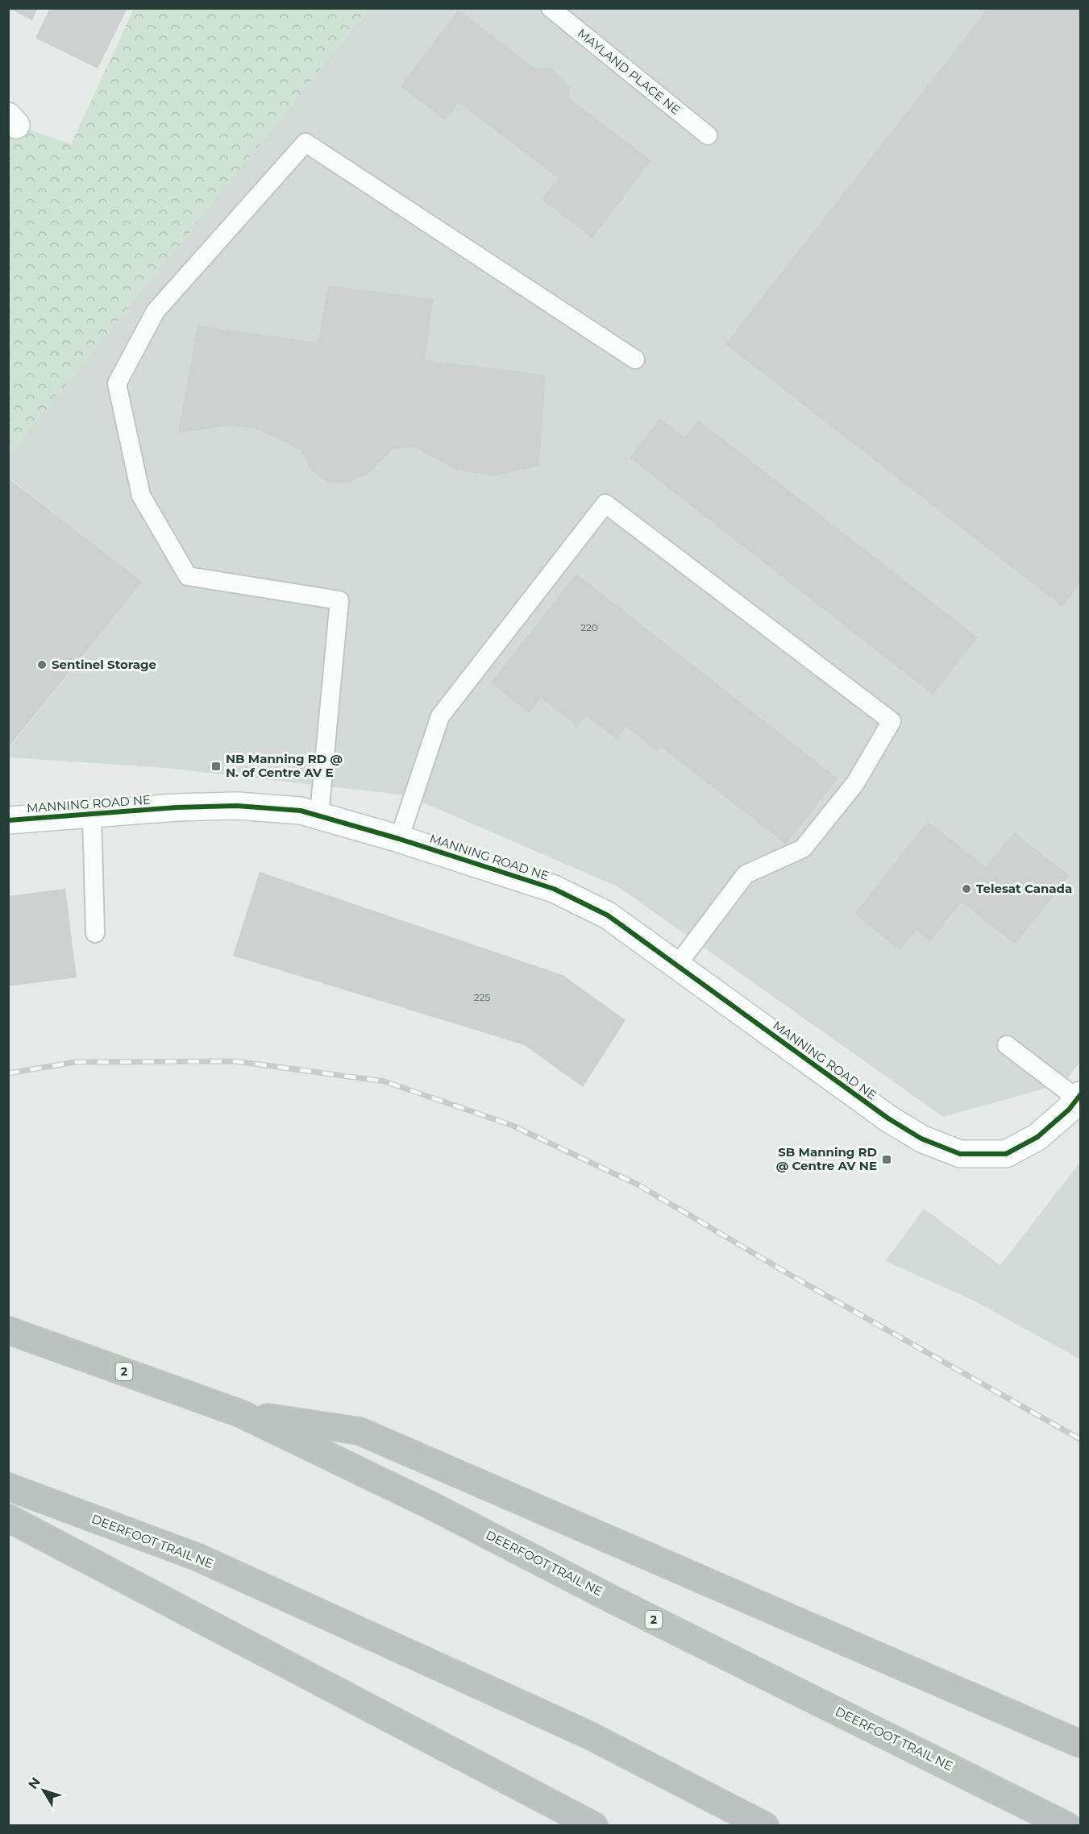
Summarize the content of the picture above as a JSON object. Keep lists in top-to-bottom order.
{
  "streets": {
    "highway": ["2", "DEERFOOT TRAIL NE"],
    "street": ["MANNING ROAD NE"],
    "lane": ["MAYLAND PLACE NE"]
  },
  "places": {
    "other": ["Sentinel Storage", "Telesat Canada"],
    "transit": ["NB Manning RD @ N. of Centre AV E", "SB Manning RD @ Centre AV NE"]
  },
  "house_numbers": ["220", "225"],
  "north": "top left"
}
